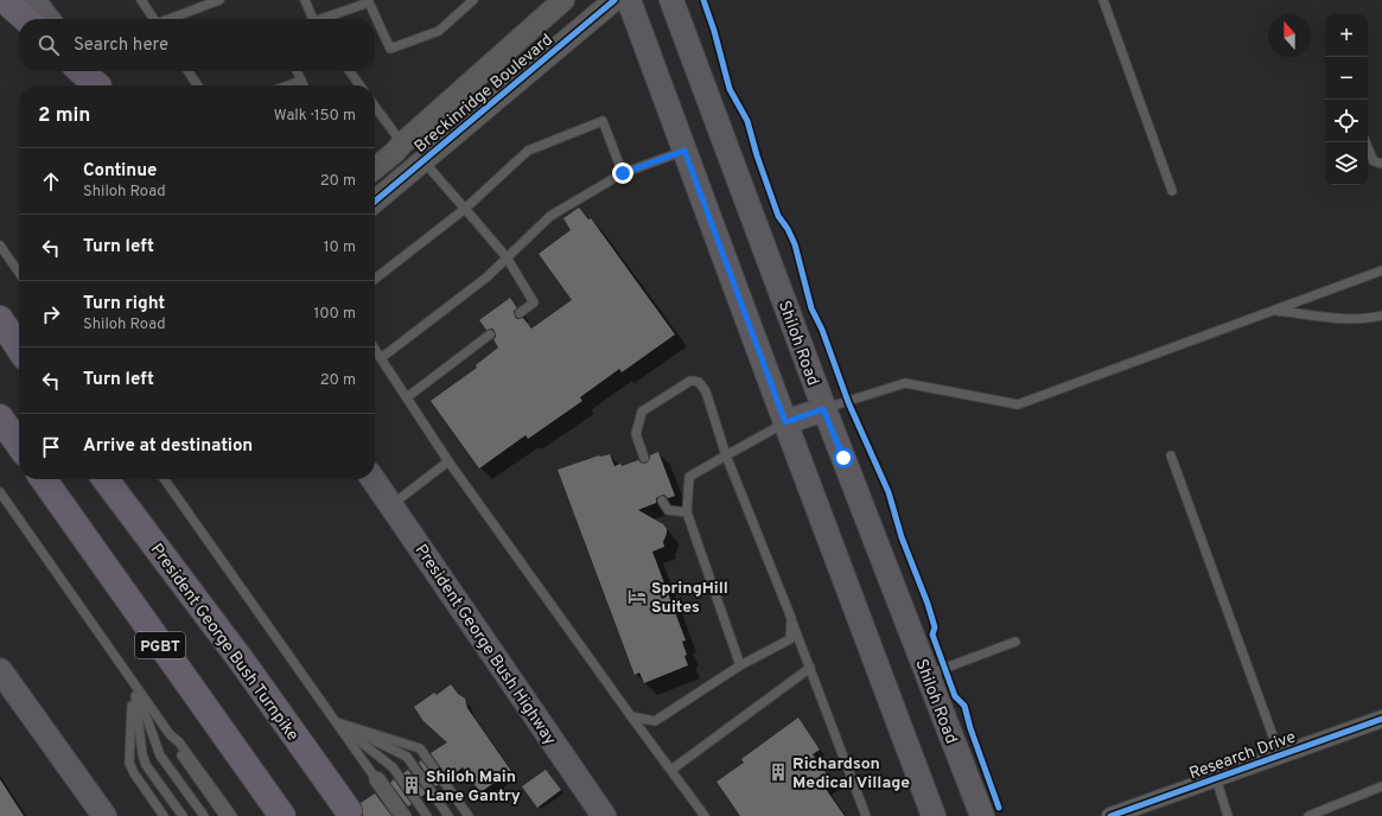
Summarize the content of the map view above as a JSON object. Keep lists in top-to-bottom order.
{
  "streets": {
    "highway": ["President George Bush Turnpike", "PGBT"],
    "main road": ["Shiloh Road", "President George Bush Highway"],
    "street": ["Breckinridge Boulevard", "Research Drive"]
  },
  "places": {
    "hotel": ["SpringHill Suites"],
    "building": ["Richardson Medical Village", "Shiloh Main Lane Gantry"]
  },
  "north": "top",
  "page": {
    "map_buttons": ["+", "−"],
    "search": "Search here",
    "heading": ["2 min", "Walk · 150 m"],
    "list": [
      ["Continue", "Shiloh Road", "20 m"],
      ["Turn left", "10 m"],
      ["Turn right", "Shiloh Road", "100 m"],
      ["Turn left", "20 m"],
      "Arrive at destination"
    ]
  }
}
